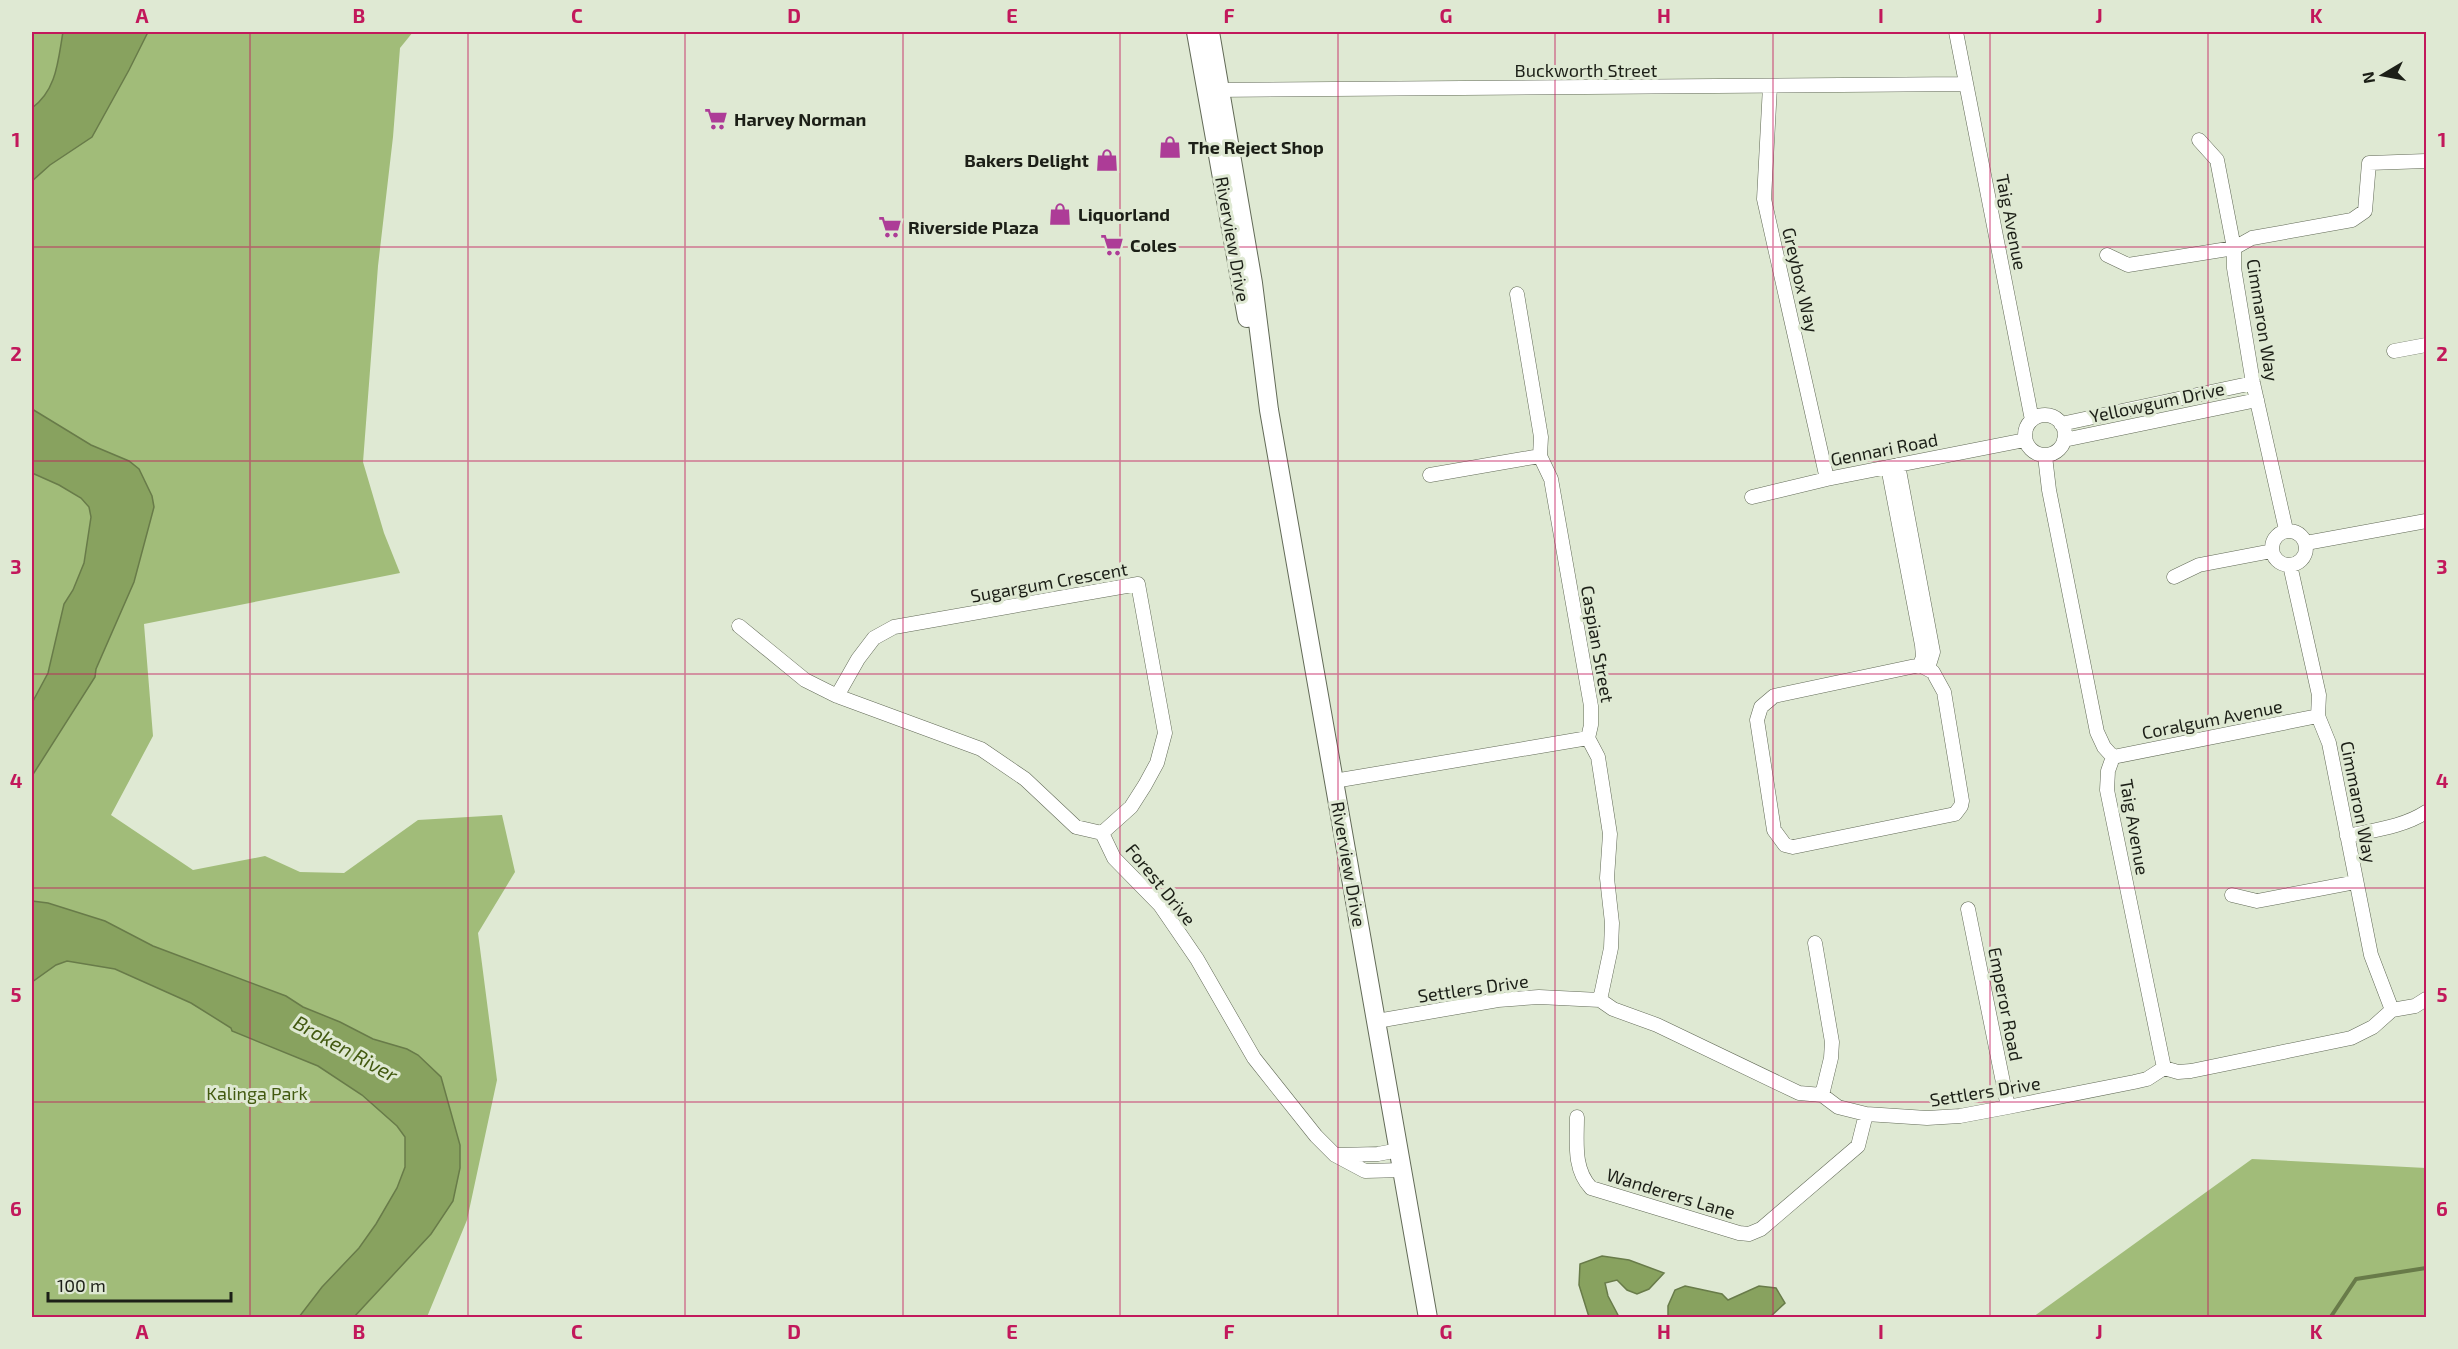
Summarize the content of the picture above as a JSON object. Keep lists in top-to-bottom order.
{
  "streets": {
    "street": [
      "Buckworth Street",
      "Taig Avenue",
      "Riverview Drive",
      "Greybox Way",
      "Cimmaron Way",
      "Yellowgum Drive",
      "Gennari Road",
      "Sugargum Crescent",
      "Caspian Street",
      "Coralgum Avenue",
      "Forest Drive",
      "Settlers Drive",
      "Emperor Road",
      "Wanderers Lane"
    ]
  },
  "crossings": [
    ["Buckworth Street", "Taig Avenue"],
    ["Buckworth Street", "Riverview Drive"],
    ["Buckworth Street", "Greybox Way"],
    ["Taig Avenue", "Yellowgum Drive"],
    ["Taig Avenue", "Gennari Road"],
    ["Taig Avenue", "Coralgum Avenue"],
    ["Taig Avenue", "Settlers Drive"],
    ["Riverview Drive", "Forest Drive"],
    ["Riverview Drive", "Settlers Drive"],
    ["Greybox Way", "Gennari Road"],
    ["Cimmaron Way", "Yellowgum Drive"],
    ["Cimmaron Way", "Coralgum Avenue"],
    ["Yellowgum Drive", "Gennari Road"],
    ["Sugargum Crescent", "Forest Drive"],
    ["Caspian Street", "Settlers Drive"],
    ["Settlers Drive", "Emperor Road"],
    ["Settlers Drive", "Wanderers Lane"]
  ],
  "water": ["Broken River"],
  "parks": ["Kalinga Park"],
  "places": {
    "supermarket": ["Harvey Norman", "Riverside Plaza", "Coles"],
    "shop": ["The Reject Shop", "Bakers Delight", "Liquorland"]
  },
  "scale_bar": "100 m",
  "north": "left",
  "grid": {
    "columns": [
      "A",
      "B",
      "C",
      "D",
      "E",
      "F",
      "G",
      "H",
      "I",
      "J",
      "K"
    ],
    "rows": [
      "1",
      "2",
      "3",
      "4",
      "5",
      "6"
    ]
  }
}
